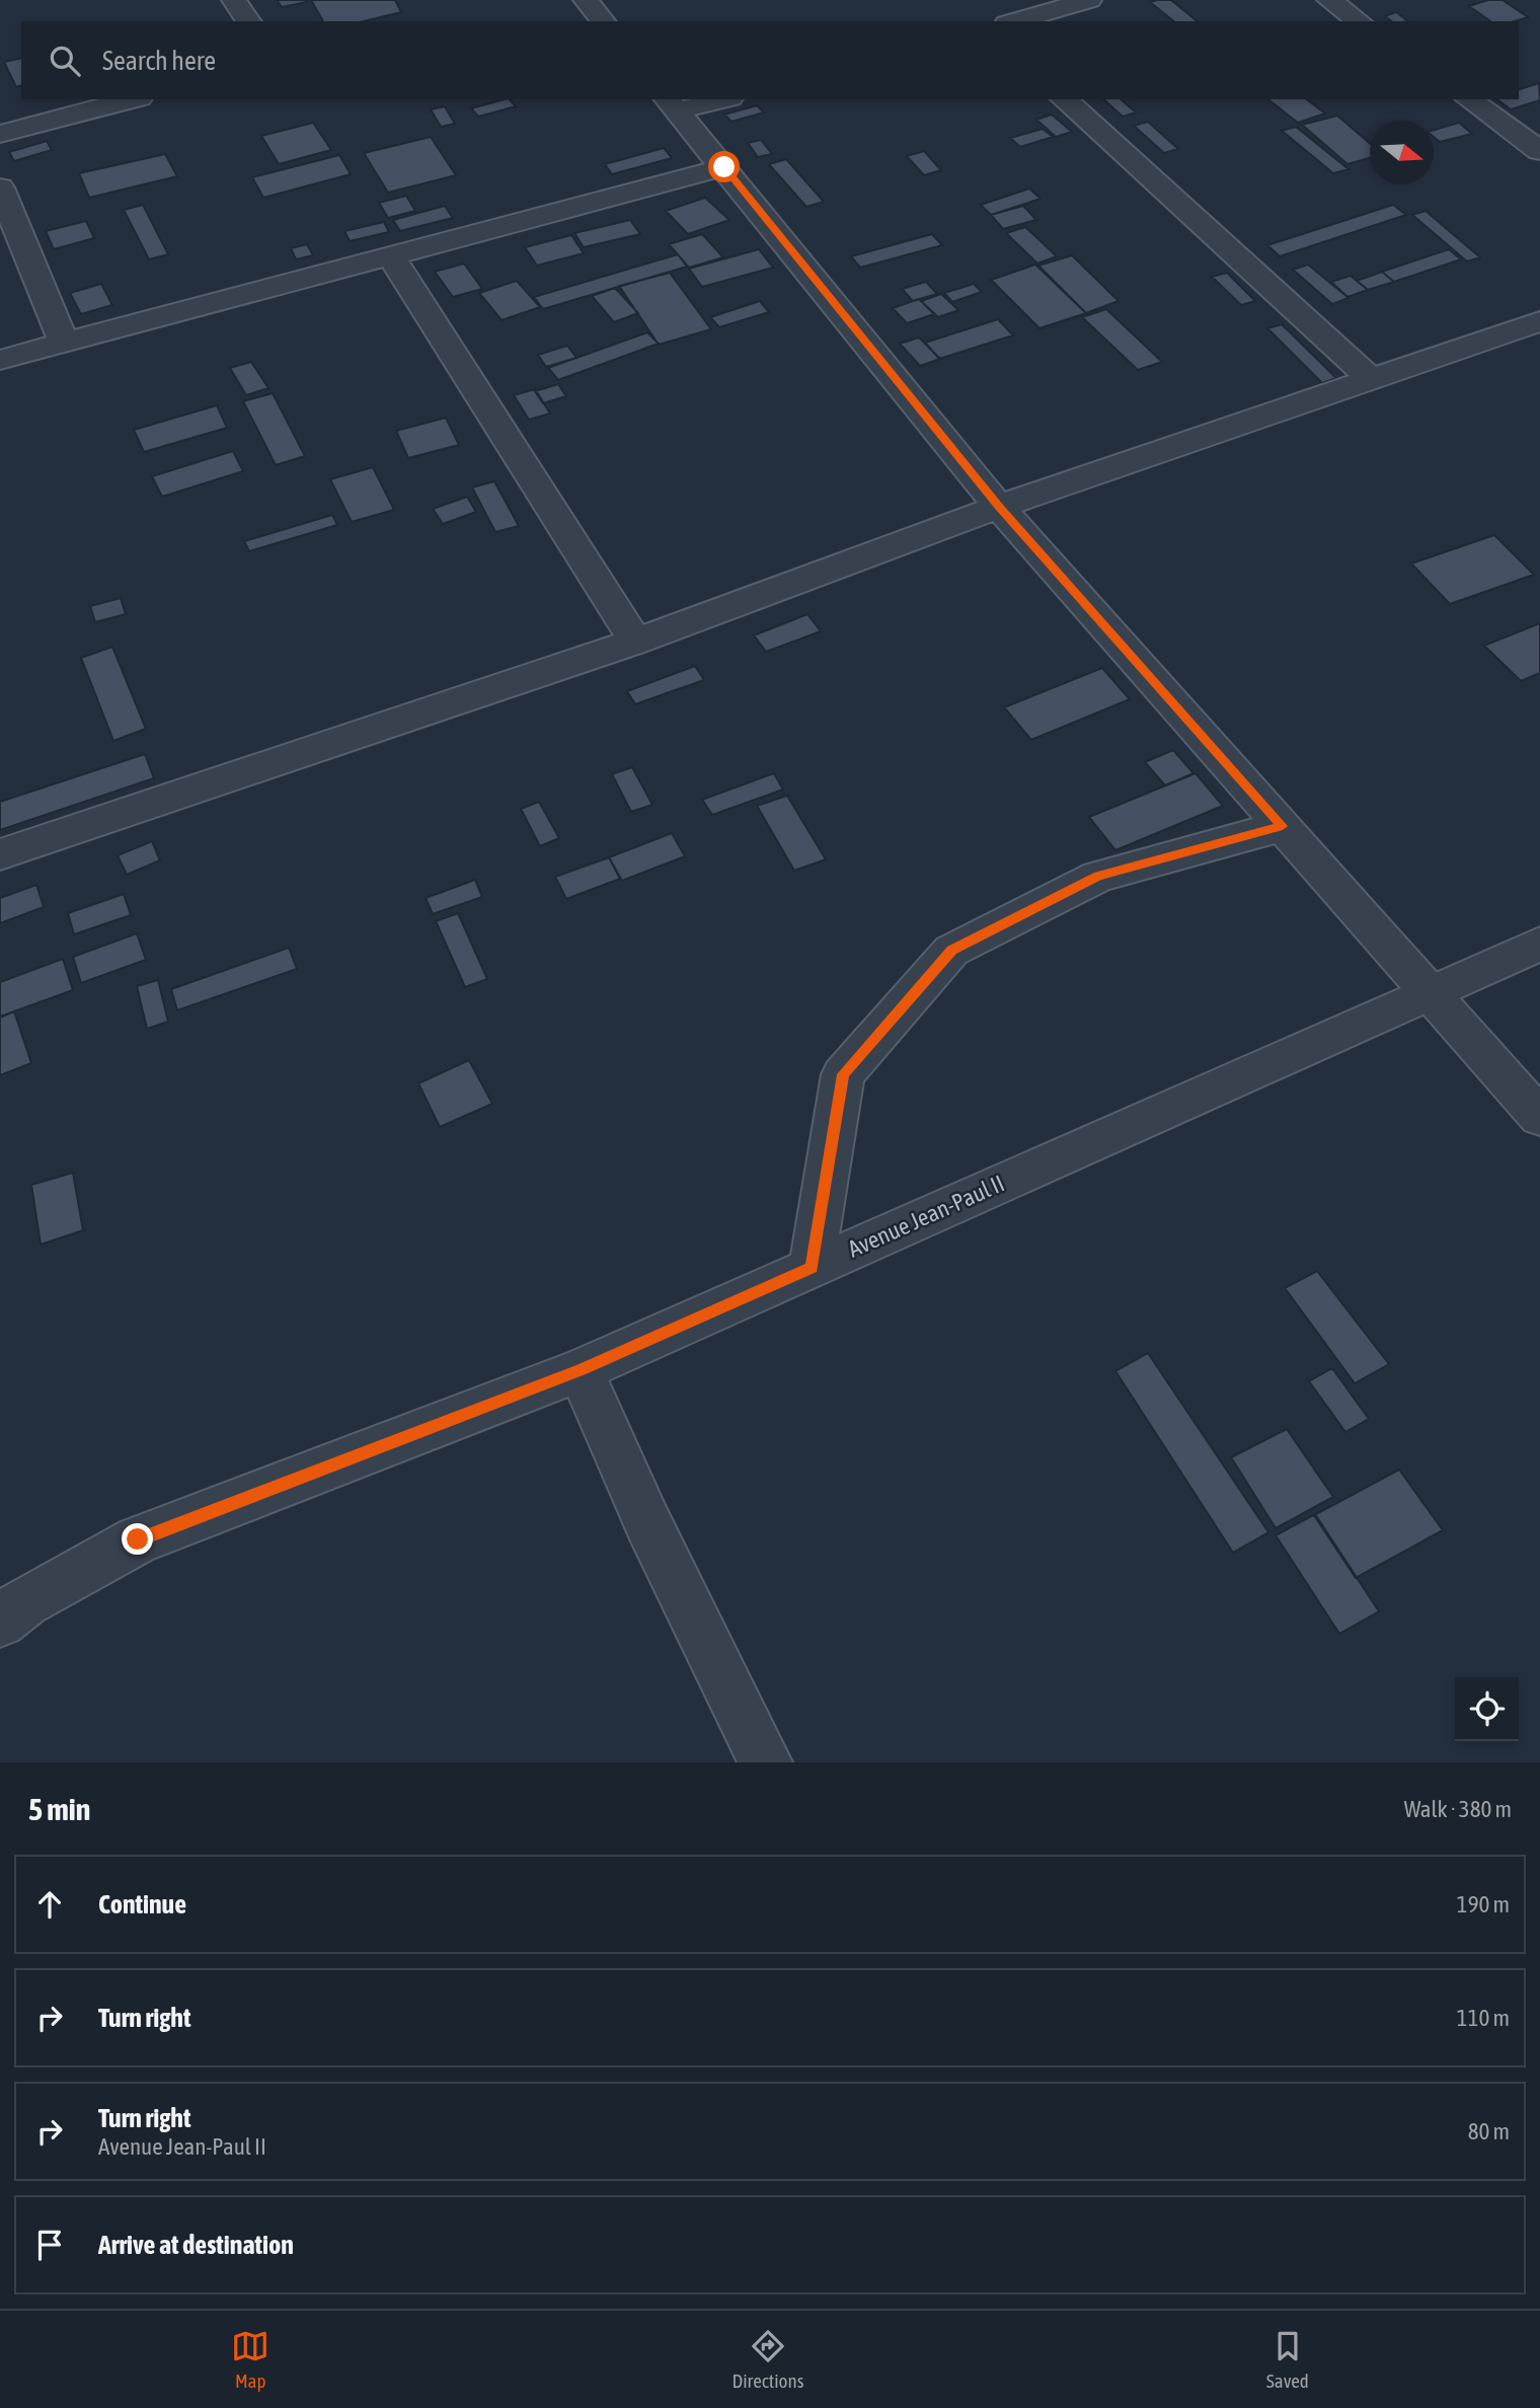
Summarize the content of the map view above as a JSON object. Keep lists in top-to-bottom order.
{
  "streets": {
    "street": ["Avenue Jean-Paul II"]
  },
  "north": "right",
  "page": {
    "search": "Search here",
    "heading": ["5 min", "Walk · 380 m"],
    "list": [
      ["Continue", "190 m"],
      ["Turn right", "110 m"],
      ["Turn right", "Avenue Jean-Paul II", "80 m"],
      "Arrive at destination"
    ],
    "nav": ["Map", "Directions", "Saved"]
  }
}
